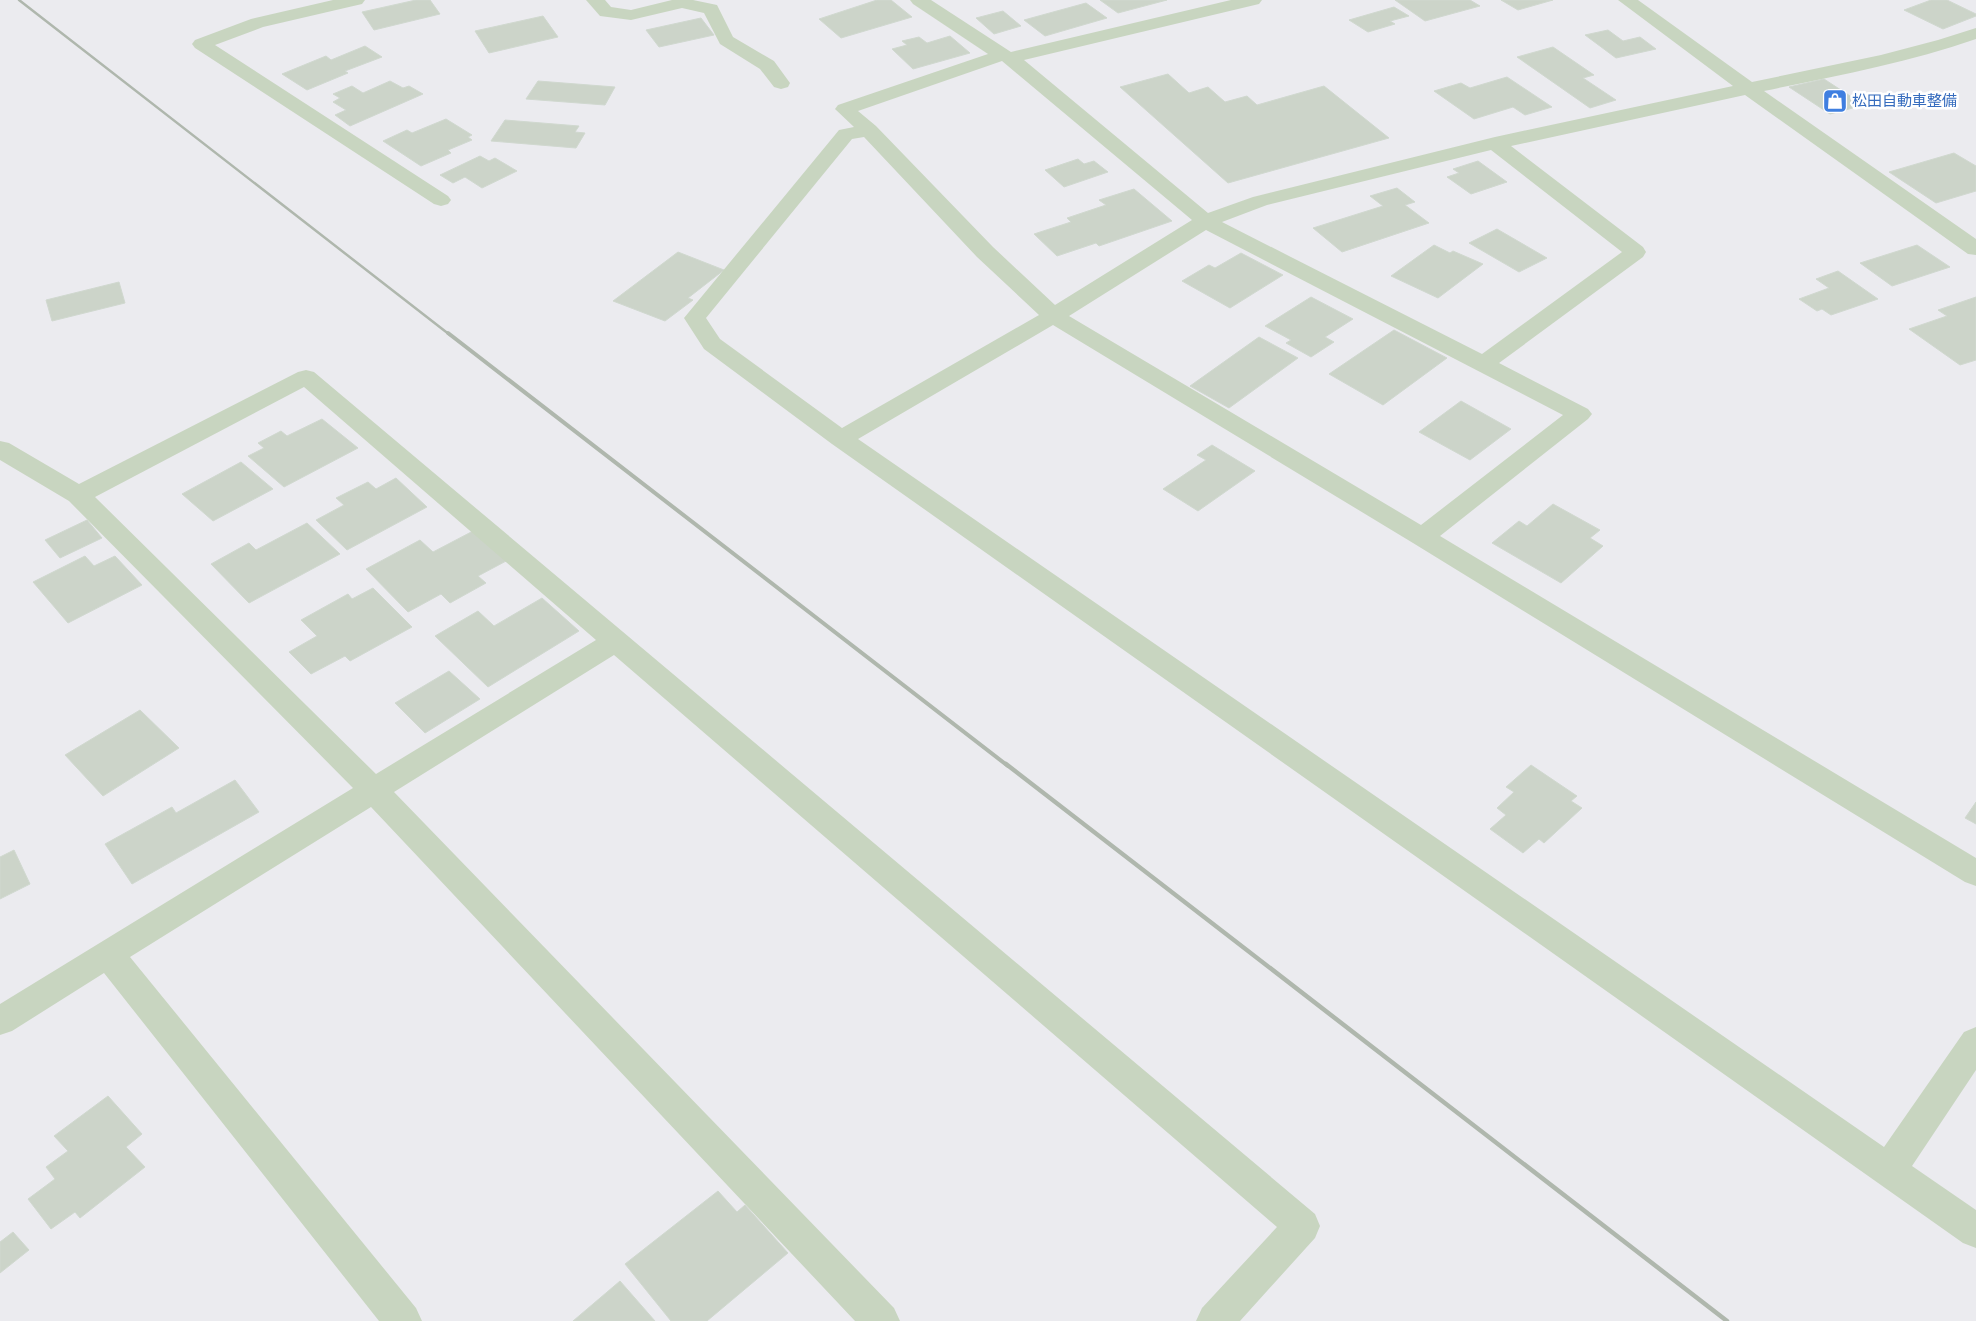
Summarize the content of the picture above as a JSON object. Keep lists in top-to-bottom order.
{
  "places": {
    "shop": ["松田自動車整備"]
  }
}
